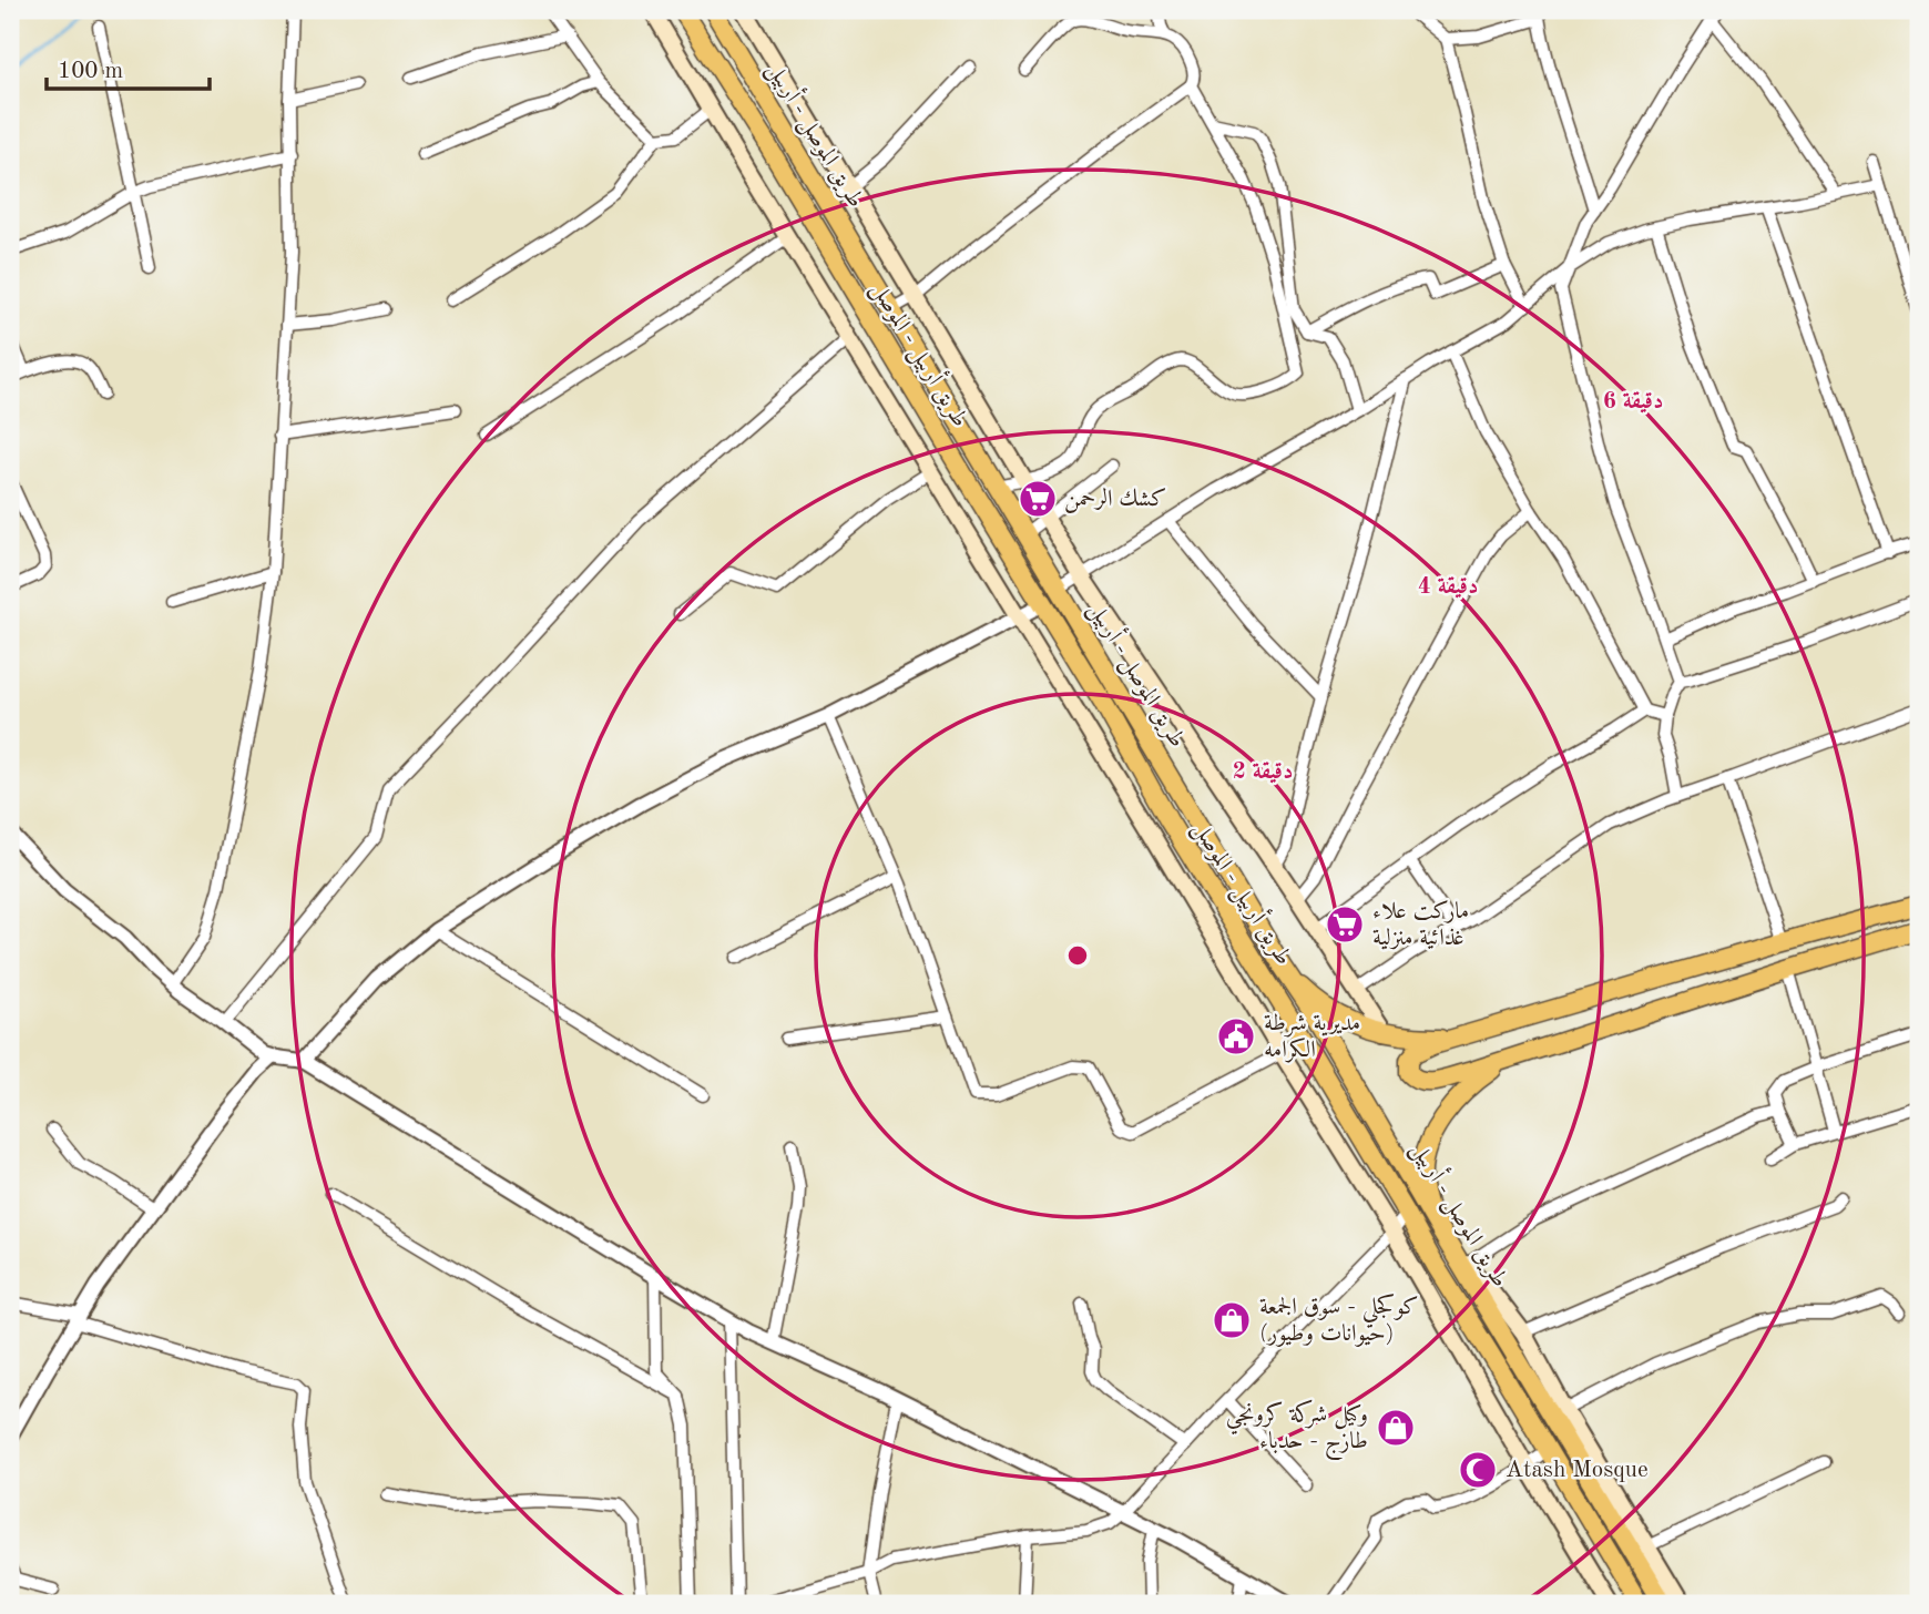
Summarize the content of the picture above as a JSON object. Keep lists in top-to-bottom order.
{
  "streets": {
    "main road": ["طريق الموصل - أربيل", "طريق أربيل - الموصل"]
  },
  "places": {
    "supermarket": ["كشك الرحمن", "ماركت علاء غذائية منزلية"],
    "public building": ["مديرية شرطة الكرامه"],
    "shop": ["كوكجلي - سوق الجمعة (حيوانات وطيور)", "وكيل شركة كرونجي طازج - حدباء"],
    "mosque": ["Atash Mosque"]
  },
  "scale_bar": "100 m",
  "rings": ["6 دقيقة", "4 دقيقة", "2 دقيقة"]
}
